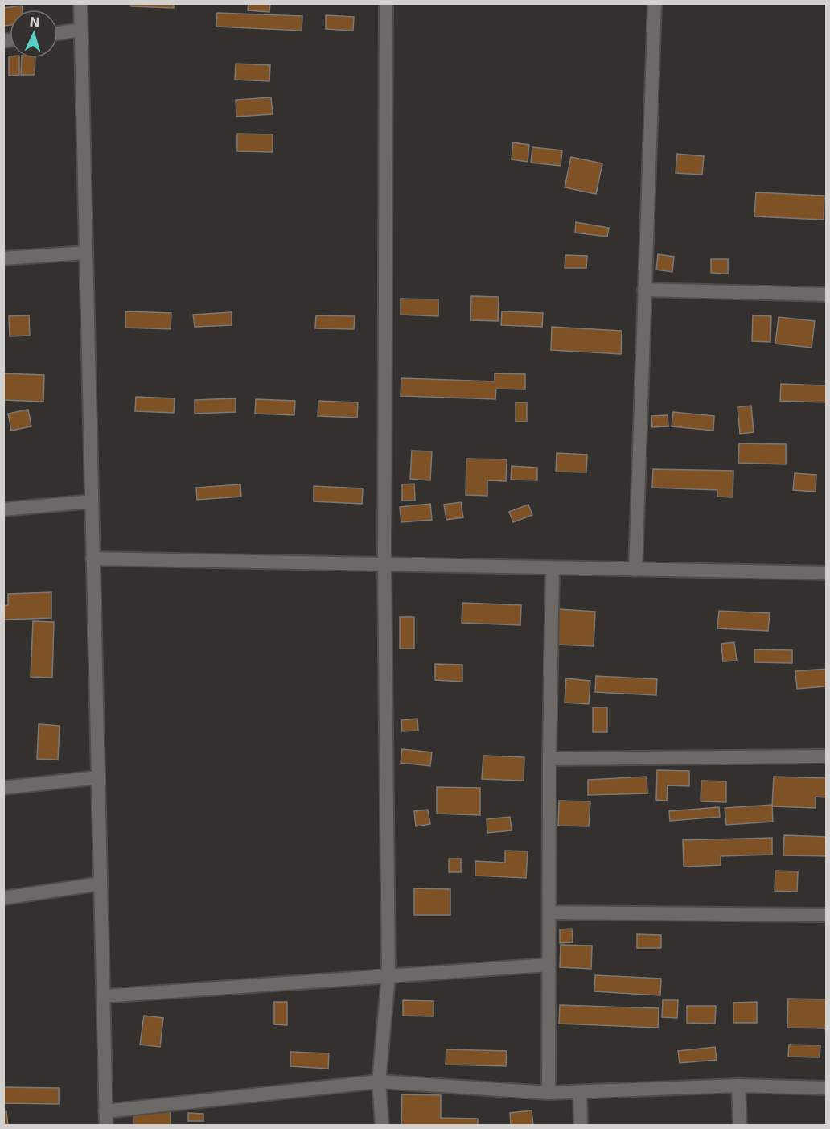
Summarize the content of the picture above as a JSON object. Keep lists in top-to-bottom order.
{
  "north": "top"
}
